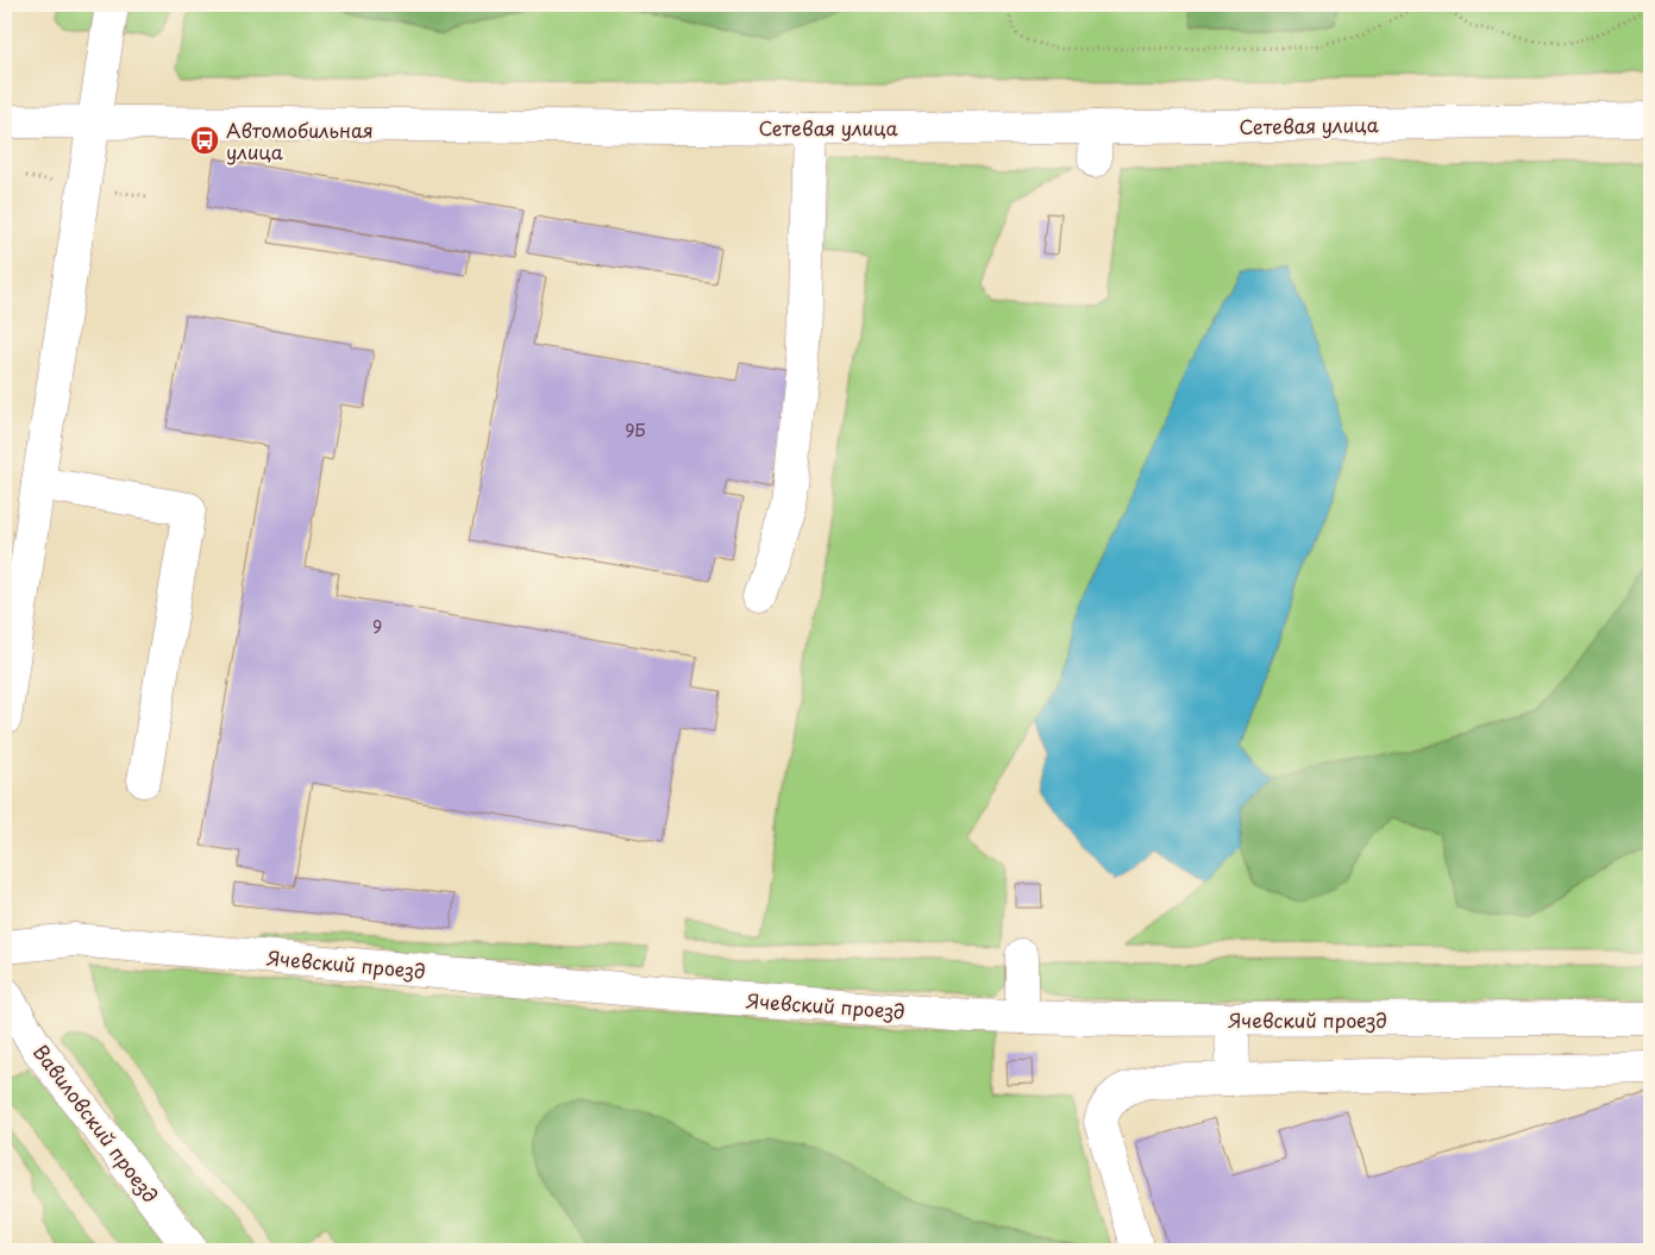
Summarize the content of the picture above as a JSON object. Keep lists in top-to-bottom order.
{
  "streets": {
    "street": ["Сетевая улица", "Ячевский проезд", "Вавиловский проезд"]
  },
  "places": {
    "bus stop": ["Автомобильная улица"]
  },
  "house_numbers": ["9Б", "9"]
}
